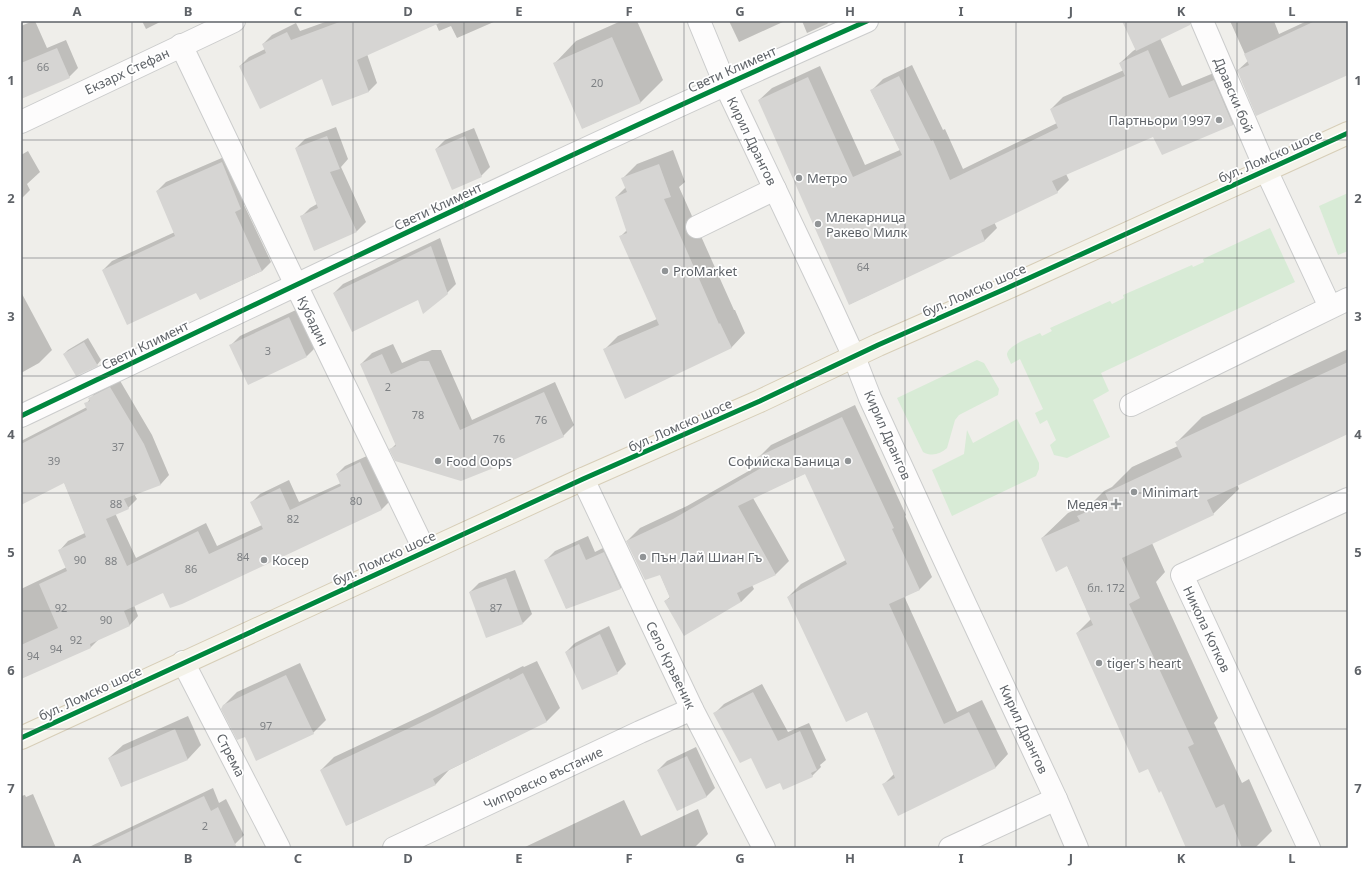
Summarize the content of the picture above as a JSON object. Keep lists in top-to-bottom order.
{
  "streets": {
    "main road": ["бул. Ломско шосе"],
    "street": [
      "Свети Климент",
      "Екзарх Стефан",
      "Дравски бой",
      "Кирил Дрангов",
      "Кубадин",
      "Никола Котков",
      "Село Кръвеник",
      "Стрема",
      "Чипровско въстание"
    ]
  },
  "crossings": [
    ["Свети Климент", "Кирил Дрангов"],
    ["Свети Климент", "Кубадин"],
    ["Екзарх Стефан", "Кубадин"],
    ["Дравски бой", "бул. Ломско шосе"],
    ["Кирил Дрангов", "бул. Ломско шосе"],
    ["бул. Ломско шосе", "Кубадин"],
    ["бул. Ломско шосе", "Село Кръвеник"],
    ["бул. Ломско шосе", "Стрема"],
    ["Село Кръвеник", "Чипровско въстание"]
  ],
  "places": {
    "other": [
      "Партньори 1997",
      "Метро",
      "Млекарница Ракево Милк",
      "ProMarket",
      "Food Oops",
      "Софийска Баница",
      "Minimart",
      "Пън Лай Шиан Гъ",
      "Косер",
      "tiger's heart"
    ],
    "health": ["Медея"]
  },
  "house_numbers": [
    "66",
    "20",
    "64",
    "3",
    "2",
    "78",
    "76",
    "76",
    "37",
    "39",
    "80",
    "88",
    "82",
    "84",
    "90",
    "88",
    "86",
    "бл. 172",
    "92",
    "87",
    "90",
    "92",
    "94",
    "94",
    "97",
    "2"
  ],
  "grid": {
    "columns": [
      "A",
      "B",
      "C",
      "D",
      "E",
      "F",
      "G",
      "H",
      "I",
      "J",
      "K",
      "L"
    ],
    "rows": [
      "1",
      "2",
      "3",
      "4",
      "5",
      "6",
      "7"
    ]
  }
}
